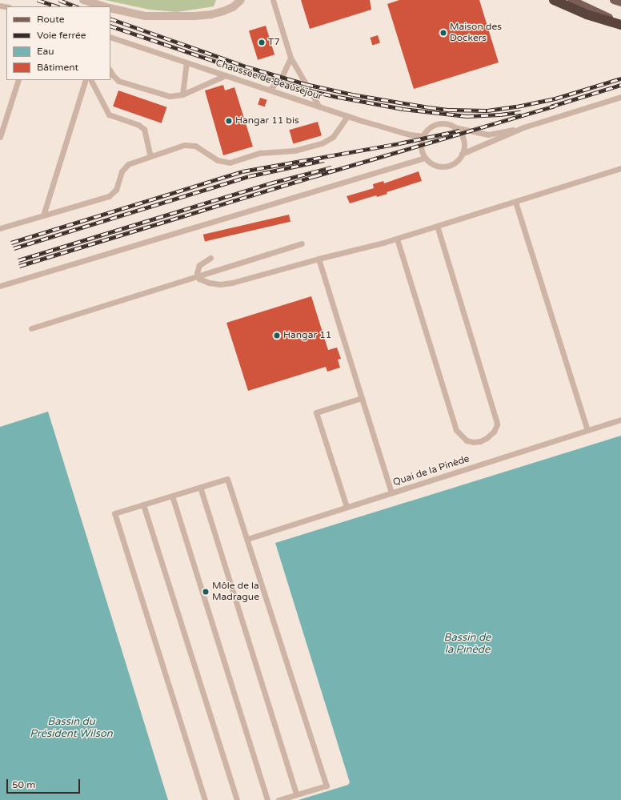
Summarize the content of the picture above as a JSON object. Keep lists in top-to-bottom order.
{
  "streets": {
    "lane": ["Chaussée de Beauséjour", "Quai de la Pinède"]
  },
  "water": ["Bassin de la Pinède", "Bassin du Président Wilson"],
  "places": [
    "Maison des Dockers",
    "T7",
    "Hangar 11 bis",
    "Hangar 11",
    "Môle de la Madrague"
  ],
  "legend": [
    "Route",
    "Voie ferrée",
    "Eau",
    "Bâtiment"
  ],
  "scale_bar": "50 m"
}
